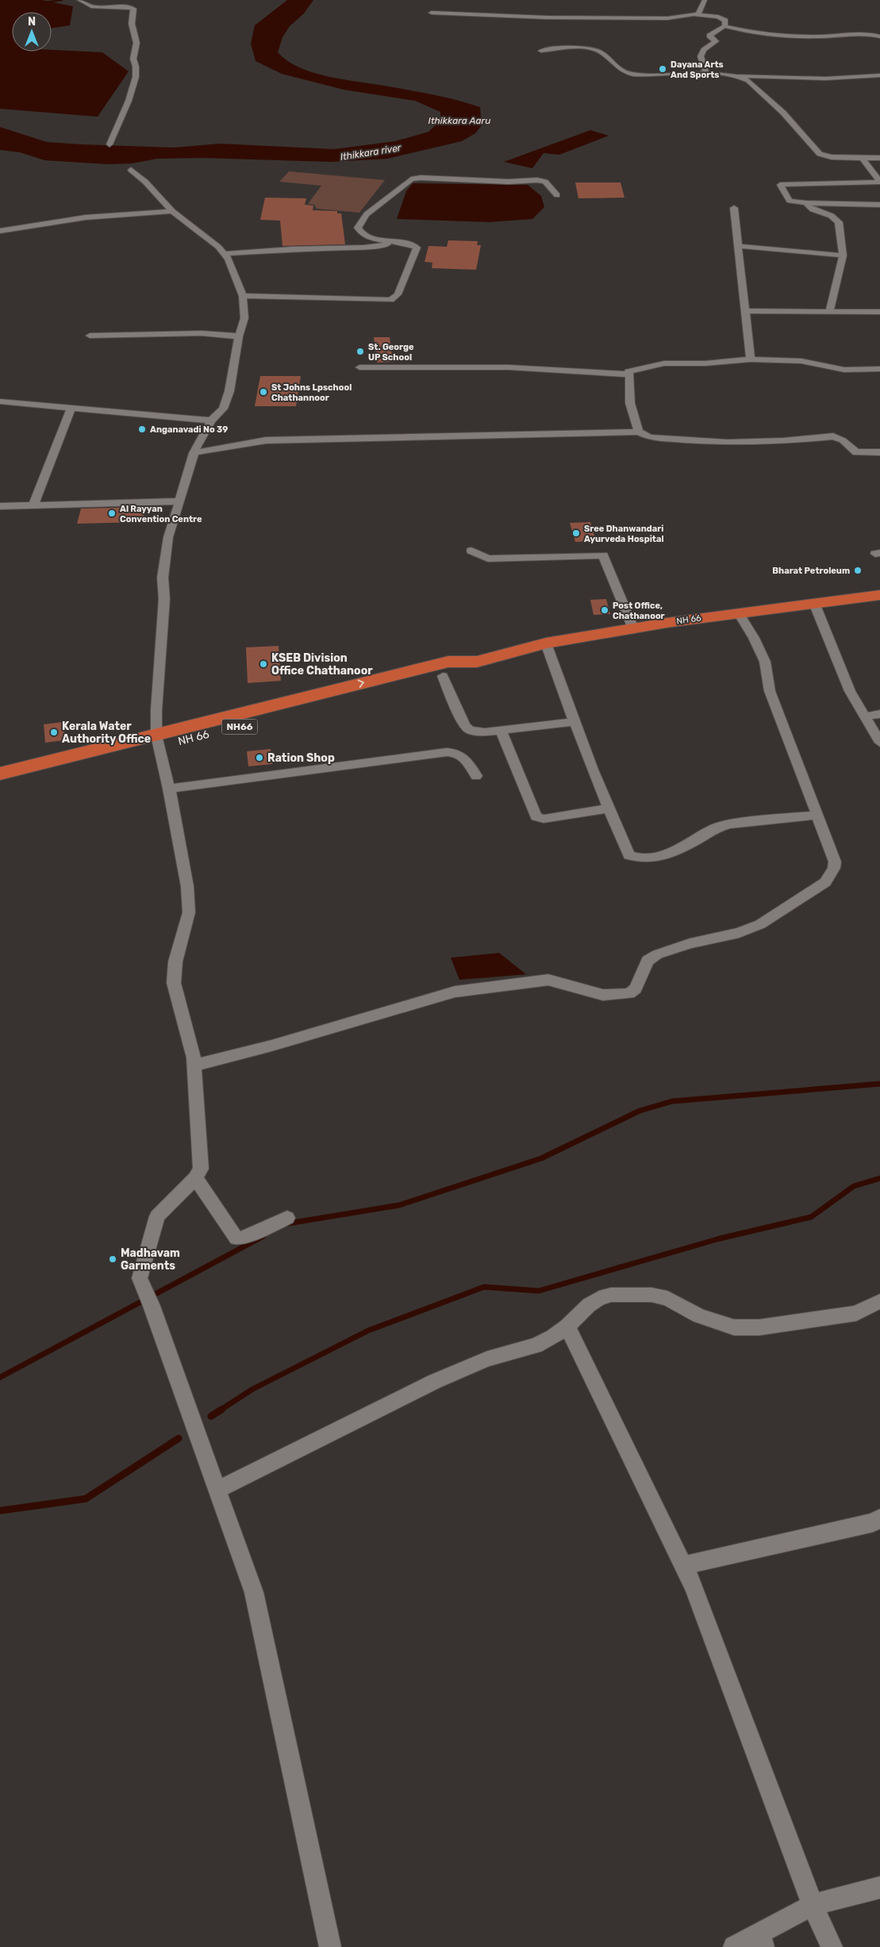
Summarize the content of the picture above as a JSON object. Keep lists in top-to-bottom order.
{
  "streets": {
    "highway": ["NH 66", "NH66"]
  },
  "water": ["Ithikkara Aaru", "Ithikkara river"],
  "places": [
    "Dayana Arts And Sports",
    "St. George UP School",
    "St Johns Lpschool Chathannoor",
    "Anganavadi No 39",
    "Al Rayyan Convention Centre",
    "Sree Dhanwandari Ayurveda Hospital",
    "Bharat Petroleum",
    "Post Office, Chathanoor",
    "KSEB Division Office Chathanoor",
    "Kerala Water Authority Office",
    "Ration Shop",
    "Madhavam Garments"
  ],
  "north": "top"
}
